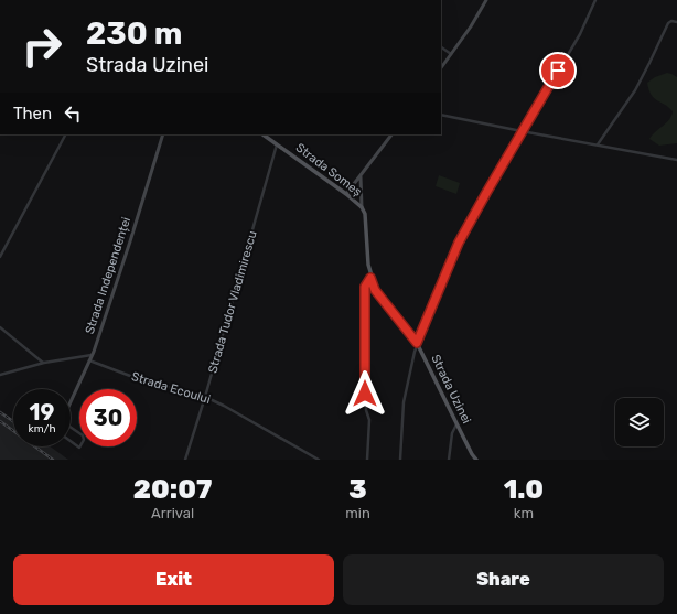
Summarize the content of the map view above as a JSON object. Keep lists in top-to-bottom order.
{
  "streets": {
    "main road": ["Strada Someș", "Strada Uzinei"],
    "street": ["Strada Independenței", "Strada Tudor Vladimirescu", "Strada Ecoului"]
  },
  "crossings": [
    ["Strada Someș", "Strada Tudor Vladimirescu"],
    ["Strada Someș", "Strada Uzinei"],
    ["Strada Independenței", "Strada Ecoului"],
    ["Strada Tudor Vladimirescu", "Strada Ecoului"]
  ],
  "page": {
    "turn": ["230 m", "Strada Uzinei"],
    "then": "Then",
    "speed": "19 km/h",
    "limit": "30",
    "eta": [
      "20:07",
      "Arrival",
      "3",
      "min",
      "1.0",
      "km"
    ],
    "buttons": ["Exit", "Share"]
  }
}
